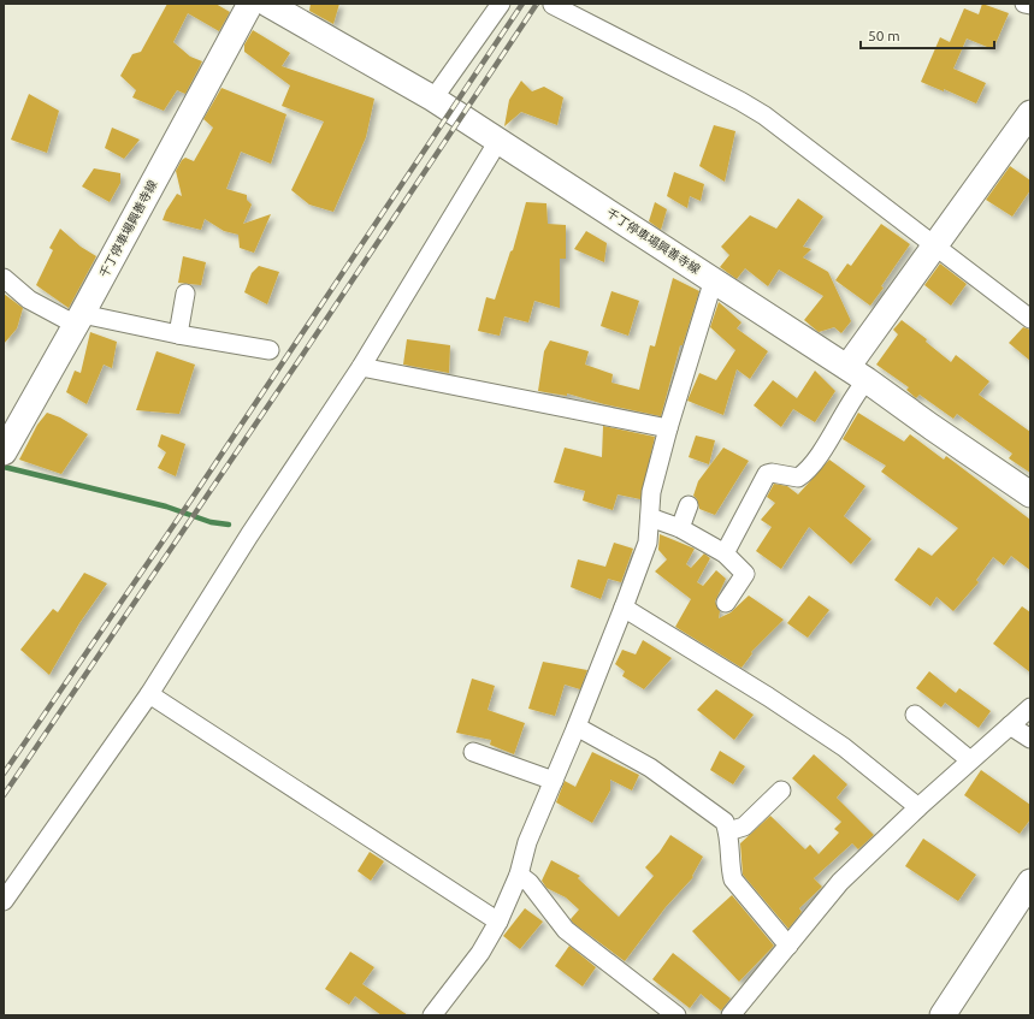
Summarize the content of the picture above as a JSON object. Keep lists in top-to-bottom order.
{
  "streets": {
    "main road": ["千丁停車場興善寺線"]
  },
  "scale_bar": "50 m"
}
